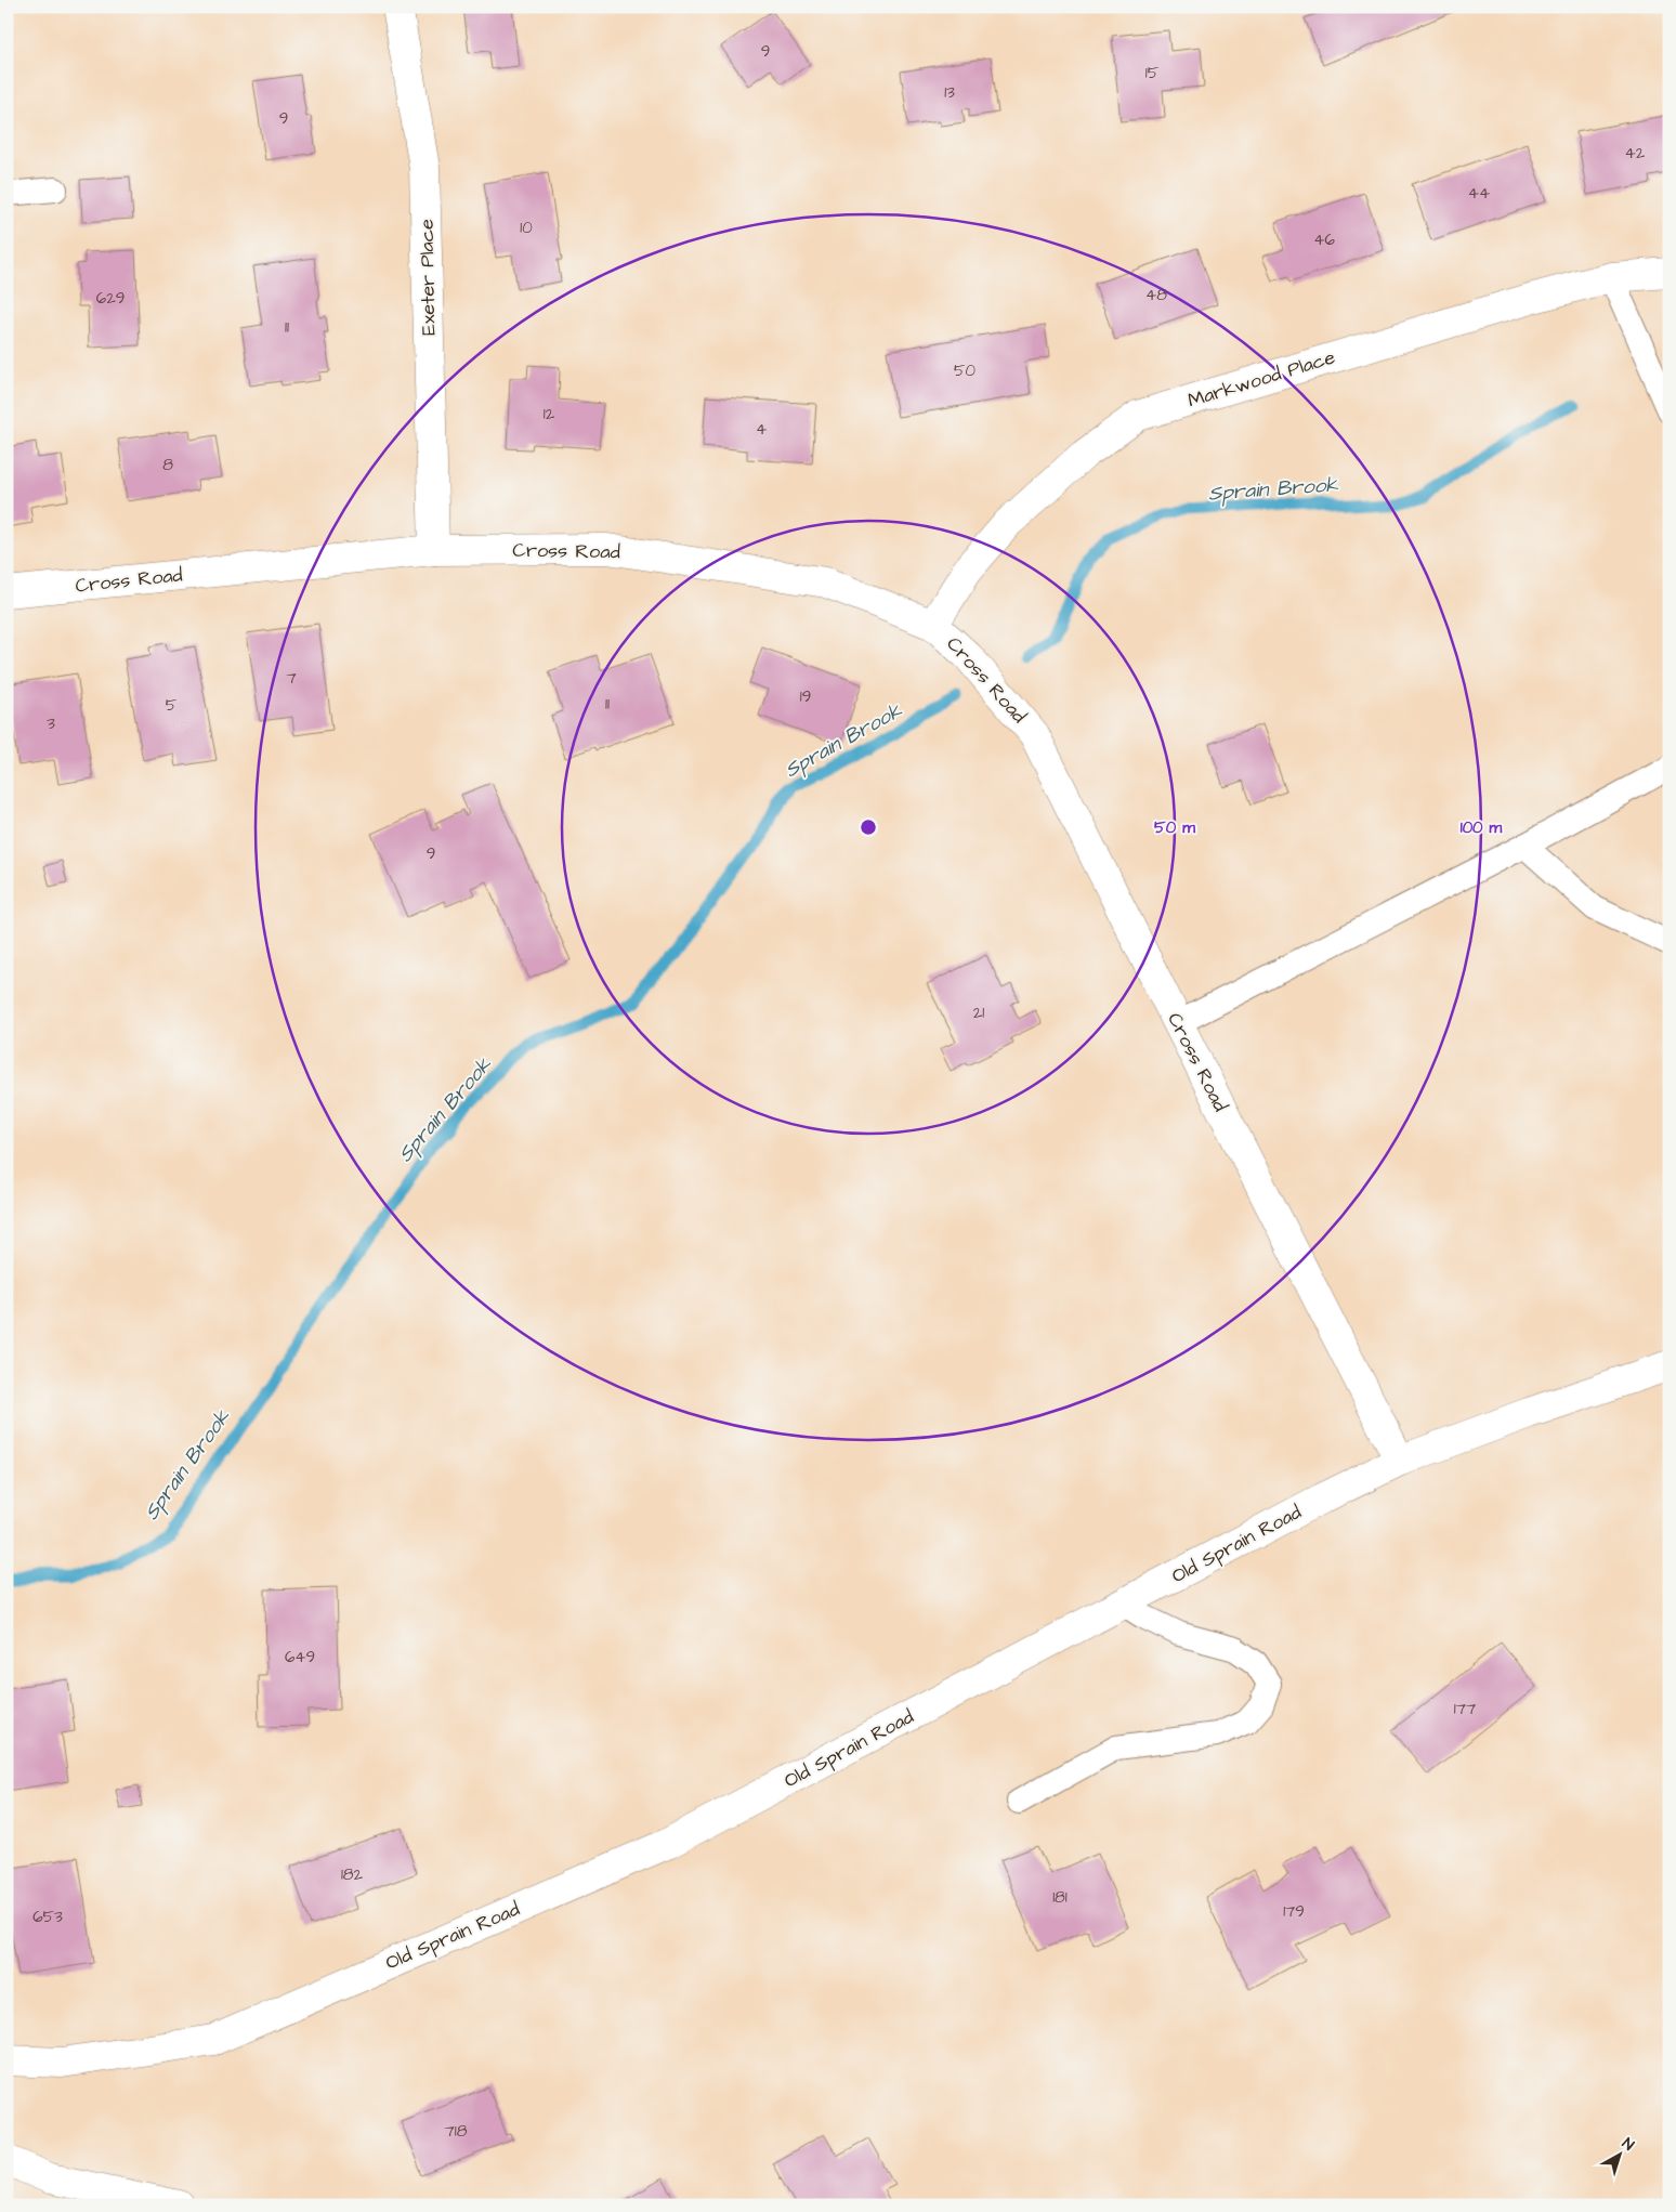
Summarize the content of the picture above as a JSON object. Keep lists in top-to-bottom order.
{
  "streets": {
    "street": [
      "Exeter Place",
      "Markwood Place",
      "Cross Road",
      "Old Sprain Road"
    ]
  },
  "crossings": [
    ["Exeter Place", "Cross Road"],
    ["Markwood Place", "Cross Road"],
    ["Cross Road", "Old Sprain Road"]
  ],
  "water": ["Sprain Brook"],
  "house_numbers": [
    "9",
    "15",
    "13",
    "9",
    "42",
    "44",
    "10",
    "46",
    "48",
    "629",
    "11",
    "50",
    "12",
    "4",
    "8",
    "7",
    "19",
    "11",
    "5",
    "3",
    "9",
    "21",
    "649",
    "177",
    "182",
    "181",
    "179",
    "653",
    "718"
  ],
  "north": "top right",
  "rings": ["50 m", "100 m"]
}
